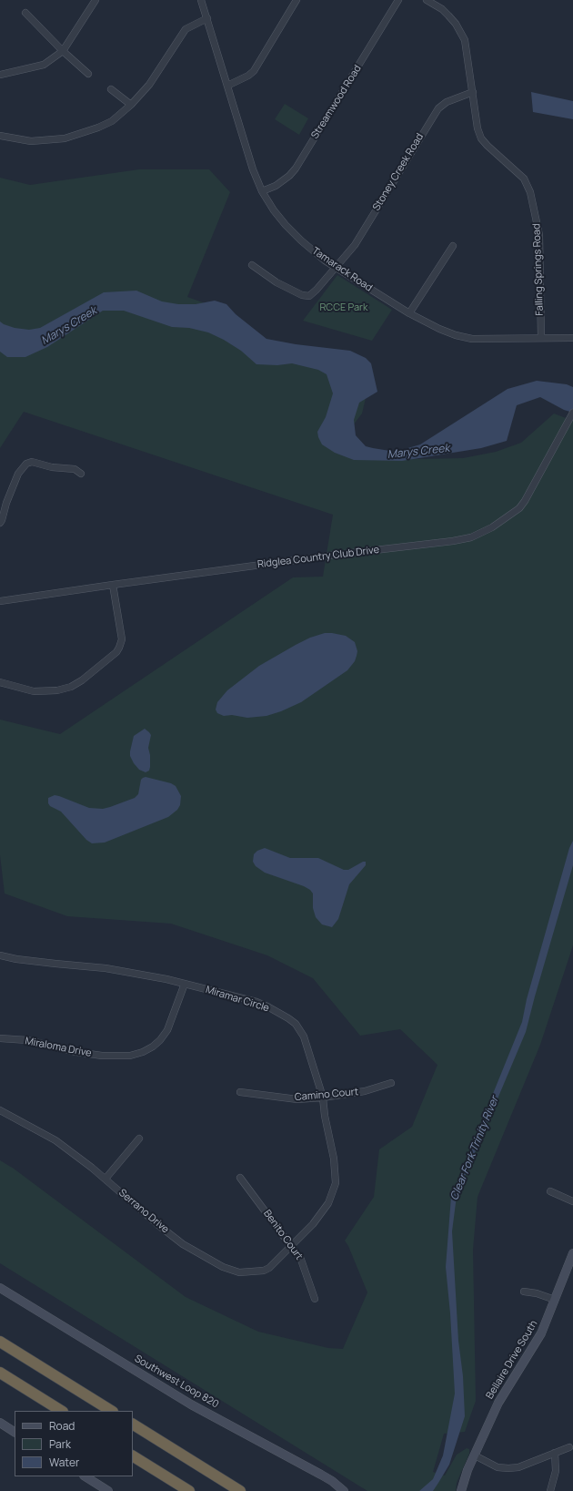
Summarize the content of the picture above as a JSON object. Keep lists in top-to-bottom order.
{
  "streets": {
    "street": [
      "Streamwood Road",
      "Stoney Creek Road",
      "Tamarack Road",
      "Falling Springs Road",
      "Ridglea Country Club Drive",
      "Miramar Circle",
      "Miraloma Drive",
      "Camino Court",
      "Serrano Drive",
      "Benito Court",
      "Bellaire Drive South",
      "Southwest Loop 820"
    ]
  },
  "crossings": [
    ["Streamwood Road", "Tamarack Road"],
    ["Stoney Creek Road", "Tamarack Road"],
    ["Stoney Creek Road", "Falling Springs Road"],
    ["Tamarack Road", "Falling Springs Road"],
    ["Miramar Circle", "Miraloma Drive"],
    ["Miramar Circle", "Camino Court"],
    ["Miramar Circle", "Serrano Drive"],
    ["Miramar Circle", "Benito Court"],
    ["Serrano Drive", "Benito Court"]
  ],
  "water": ["Marys Creek", "Clear Fork Trinity River"],
  "parks": ["RCCE Park"],
  "legend": ["Road", "Park", "Water"]
}
